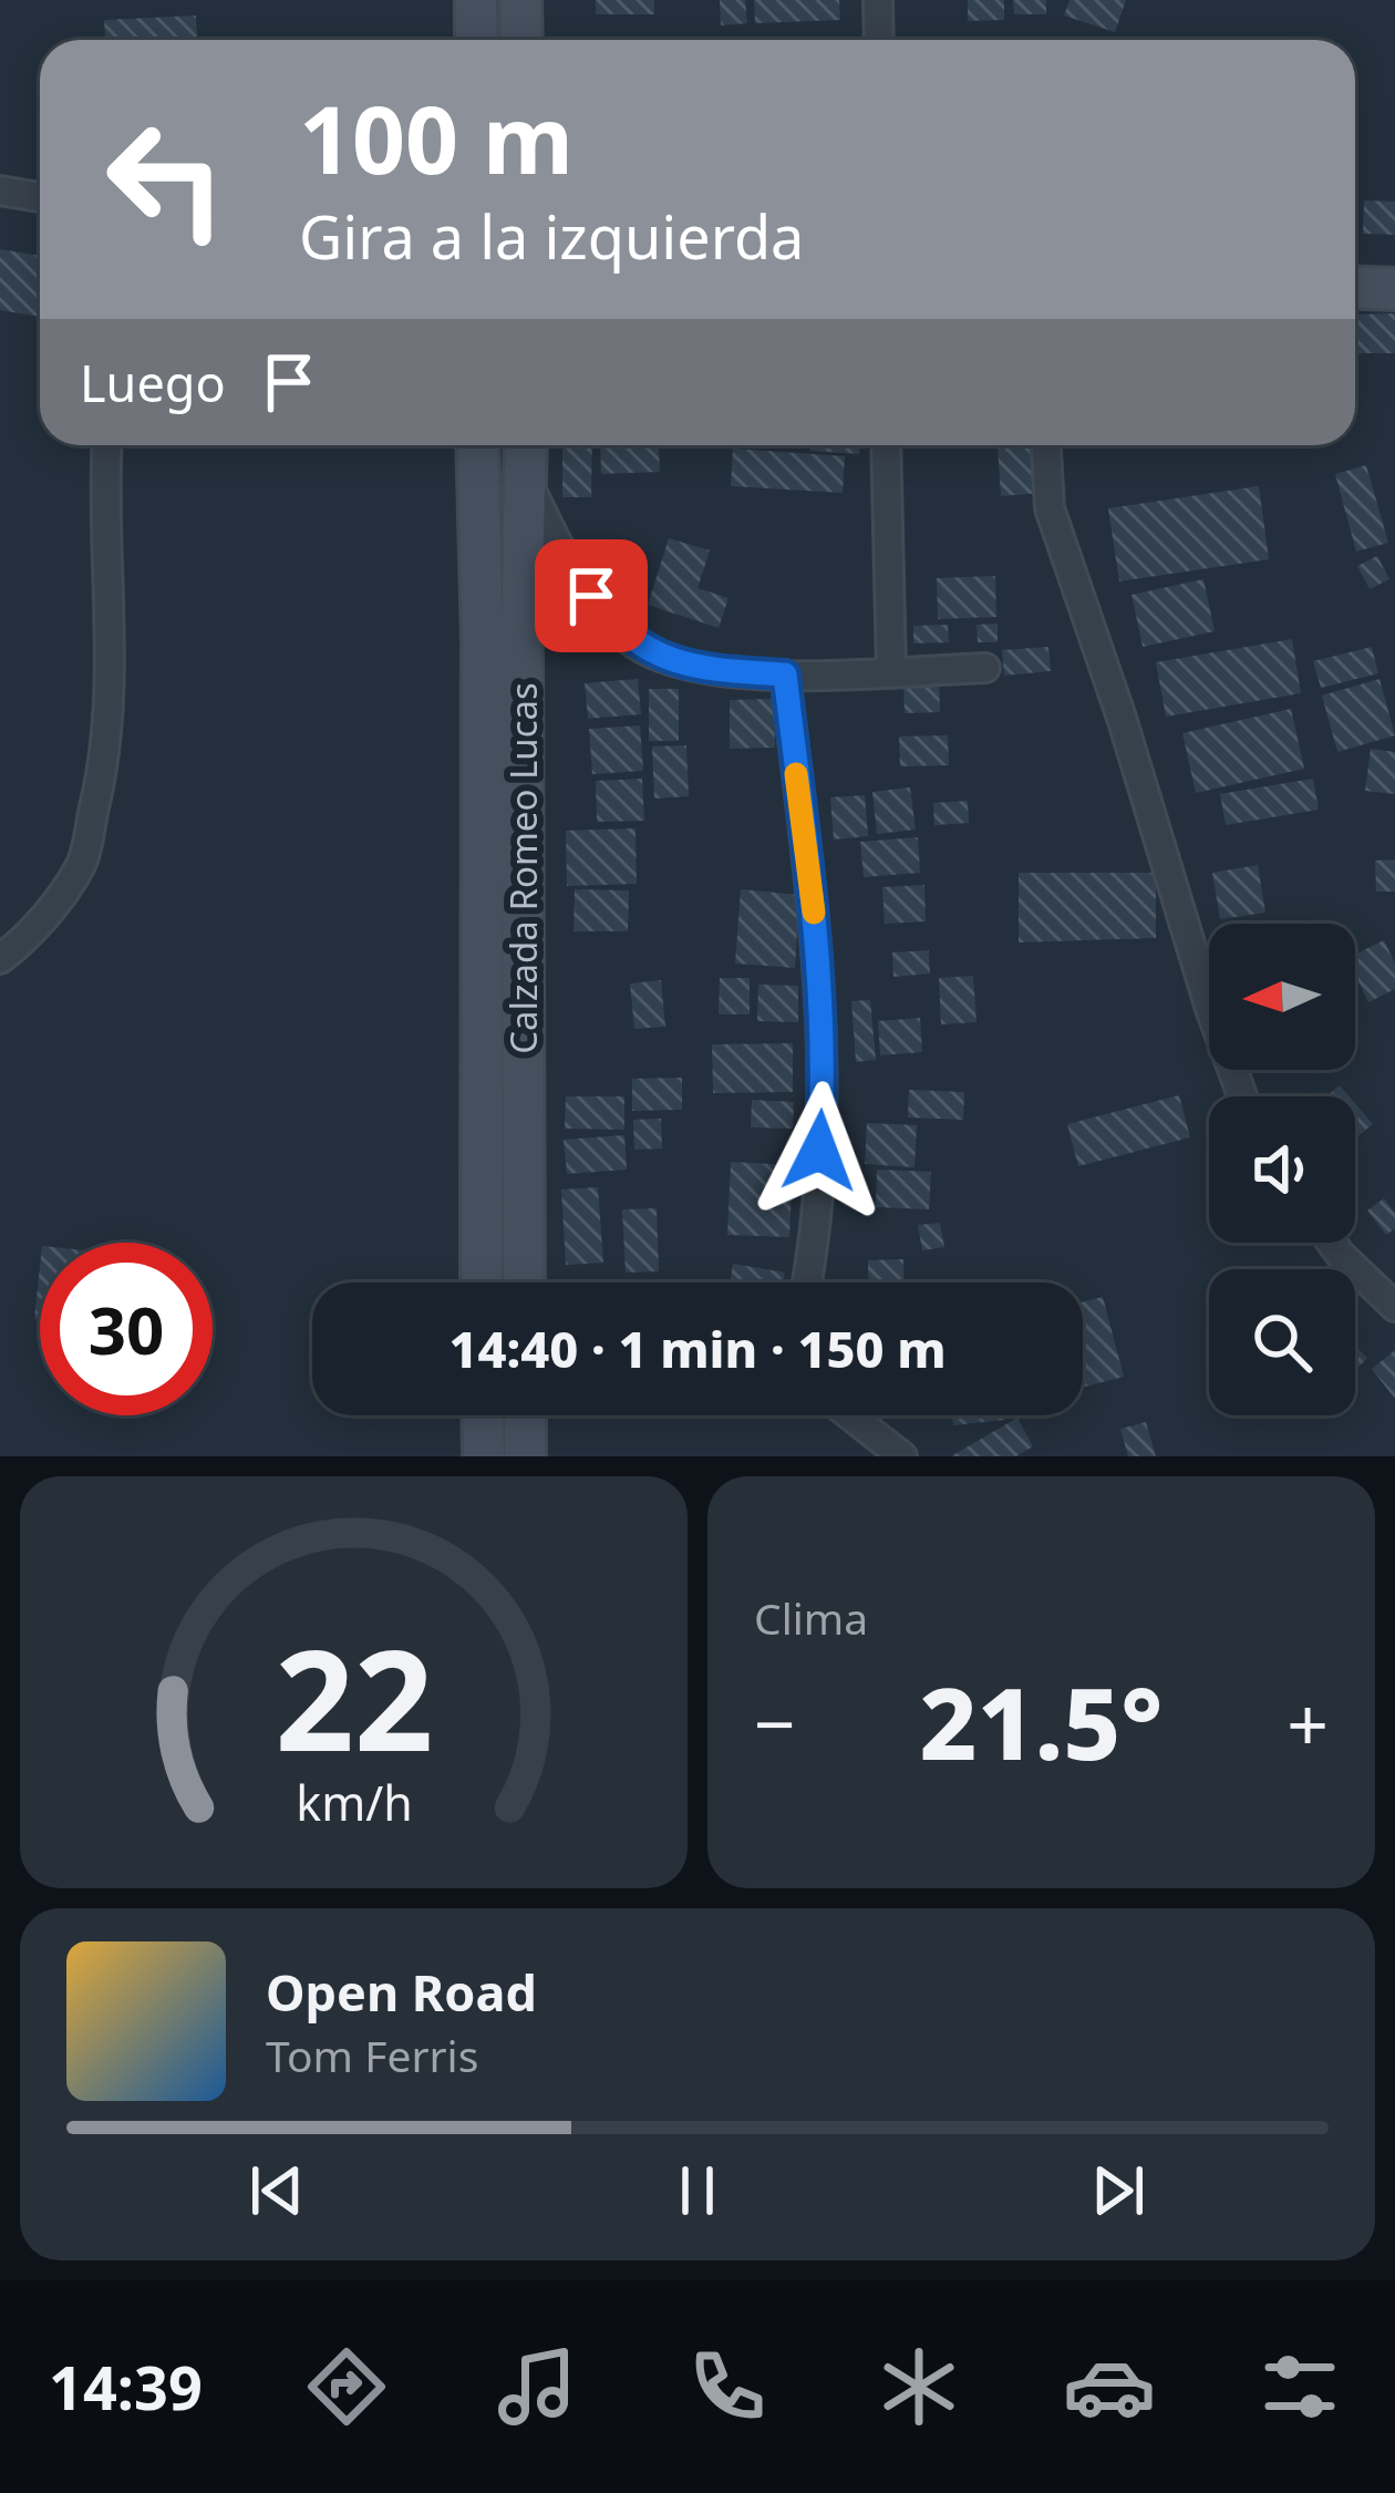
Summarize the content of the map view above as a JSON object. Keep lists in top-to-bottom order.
{
  "streets": {
    "street": ["Calzada Romeo Lucas"]
  },
  "north": "left",
  "page": {
    "turn": ["100 m", "Gira a la izquierda"],
    "then": "Luego",
    "limit": "30",
    "trip": "14:40 · 1 min · 150 m",
    "tile": "Clima",
    "heat": ["−", "21.5°", "+"],
    "song": ["Open Road", "Tom Ferris"],
    "tabs": "14:39",
    "gauge": ["22", "km/h"]
  }
}
